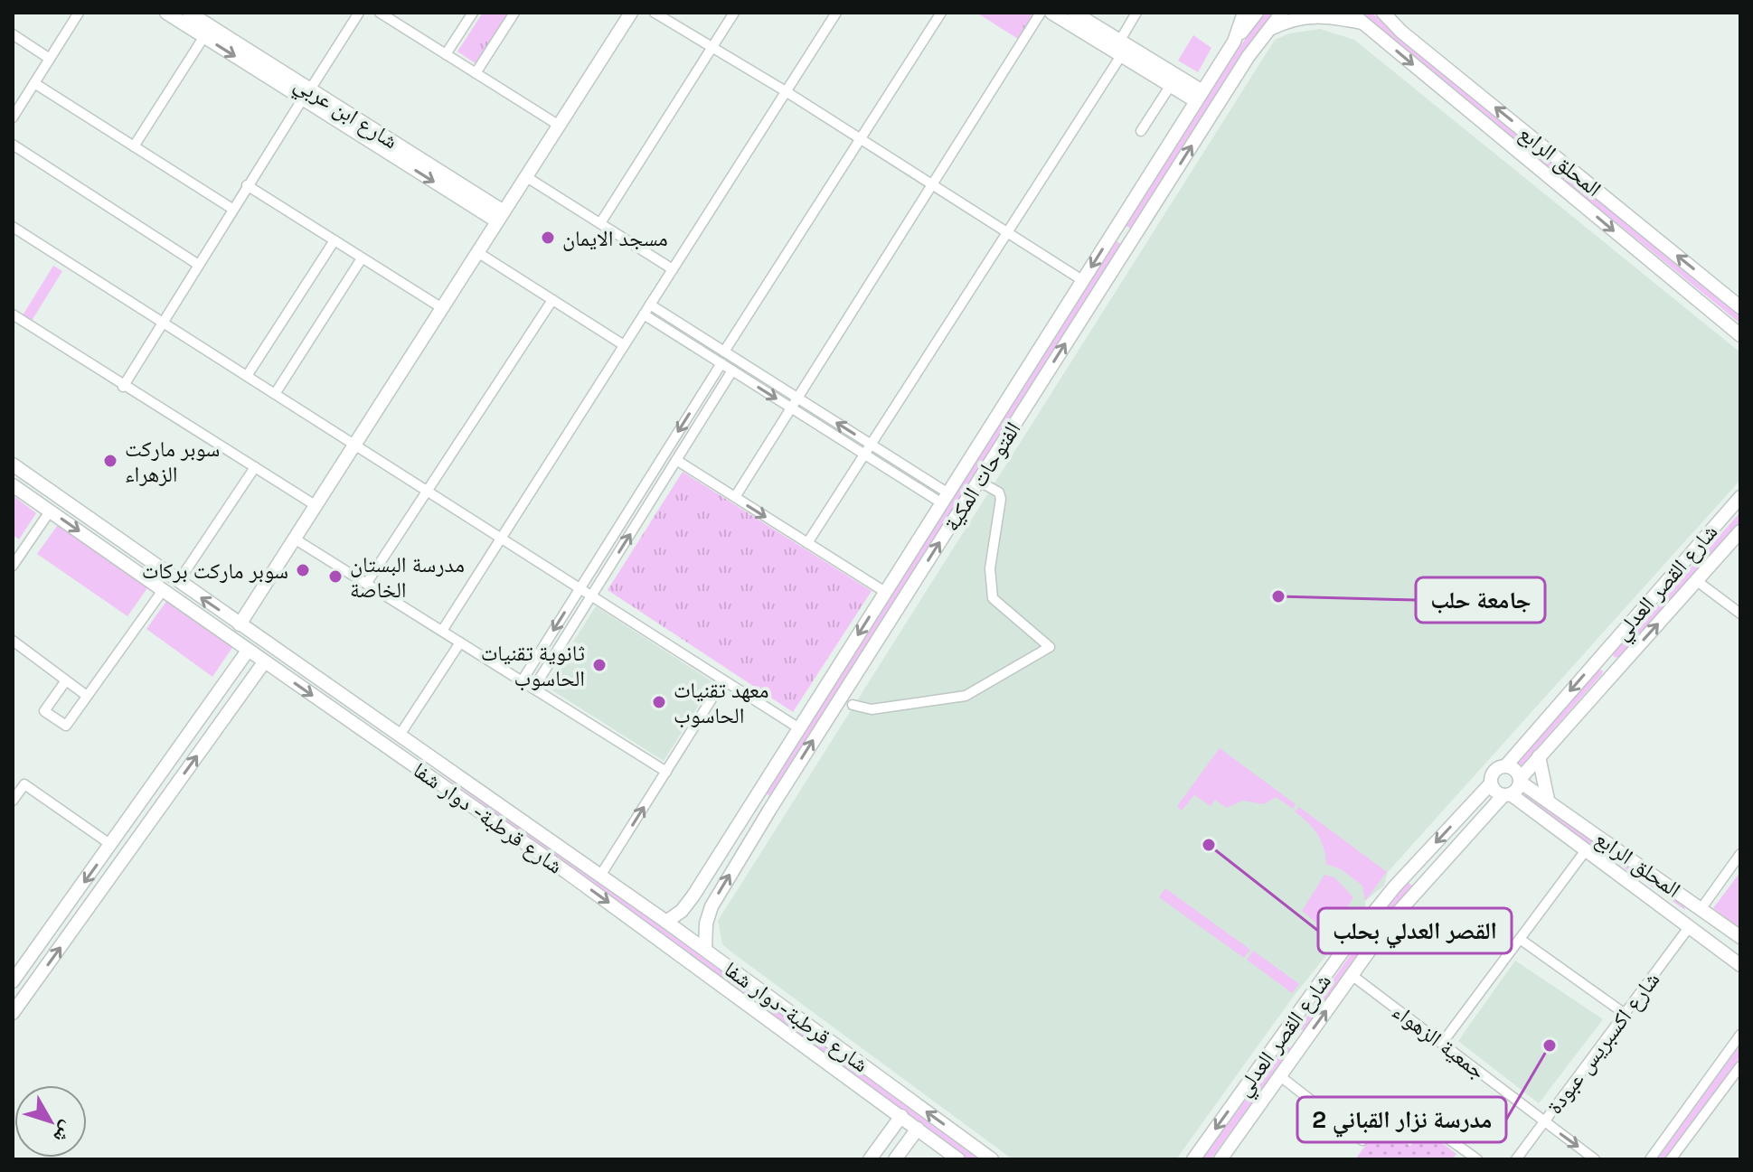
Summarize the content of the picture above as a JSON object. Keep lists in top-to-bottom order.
{
  "streets": {
    "street": [
      "شارع ابن عربي",
      "المحلق الرابع",
      "الفتوحات المكية",
      "شارع القصر العدلي",
      "شارع قرطبة- دوار شفا",
      "شارع قرطبة-دوار شفا",
      "جمعية الزهواء",
      "شارع اكسبريس عبودة"
    ]
  },
  "crossings": [
    ["المحلق الرابع", "شارع القصر العدلي"],
    ["المحلق الرابع", "شارع اكسبريس عبودة"],
    ["الفتوحات المكية", "شارع قرطبة-دوار شفا"],
    ["شارع القصر العدلي", "جمعية الزهواء"],
    ["جمعية الزهواء", "شارع اكسبريس عبودة"]
  ],
  "one_way": ["شارع قرطبة- دوار شفا", "شارع قرطبة-دوار شفا"],
  "places": [
    "مسجد الايمان",
    "سوبر ماركت الزهراء",
    "سوبر ماركت بركات",
    "مدرسة البستان الخاصة",
    "جامعة حلب",
    "ثانوية تقنيات الحاسوب",
    "معهد تقنيات الحاسوب",
    "القصر العدلي بحلب",
    "مدرسة نزار القباني 2"
  ],
  "north": "bottom right"
}
